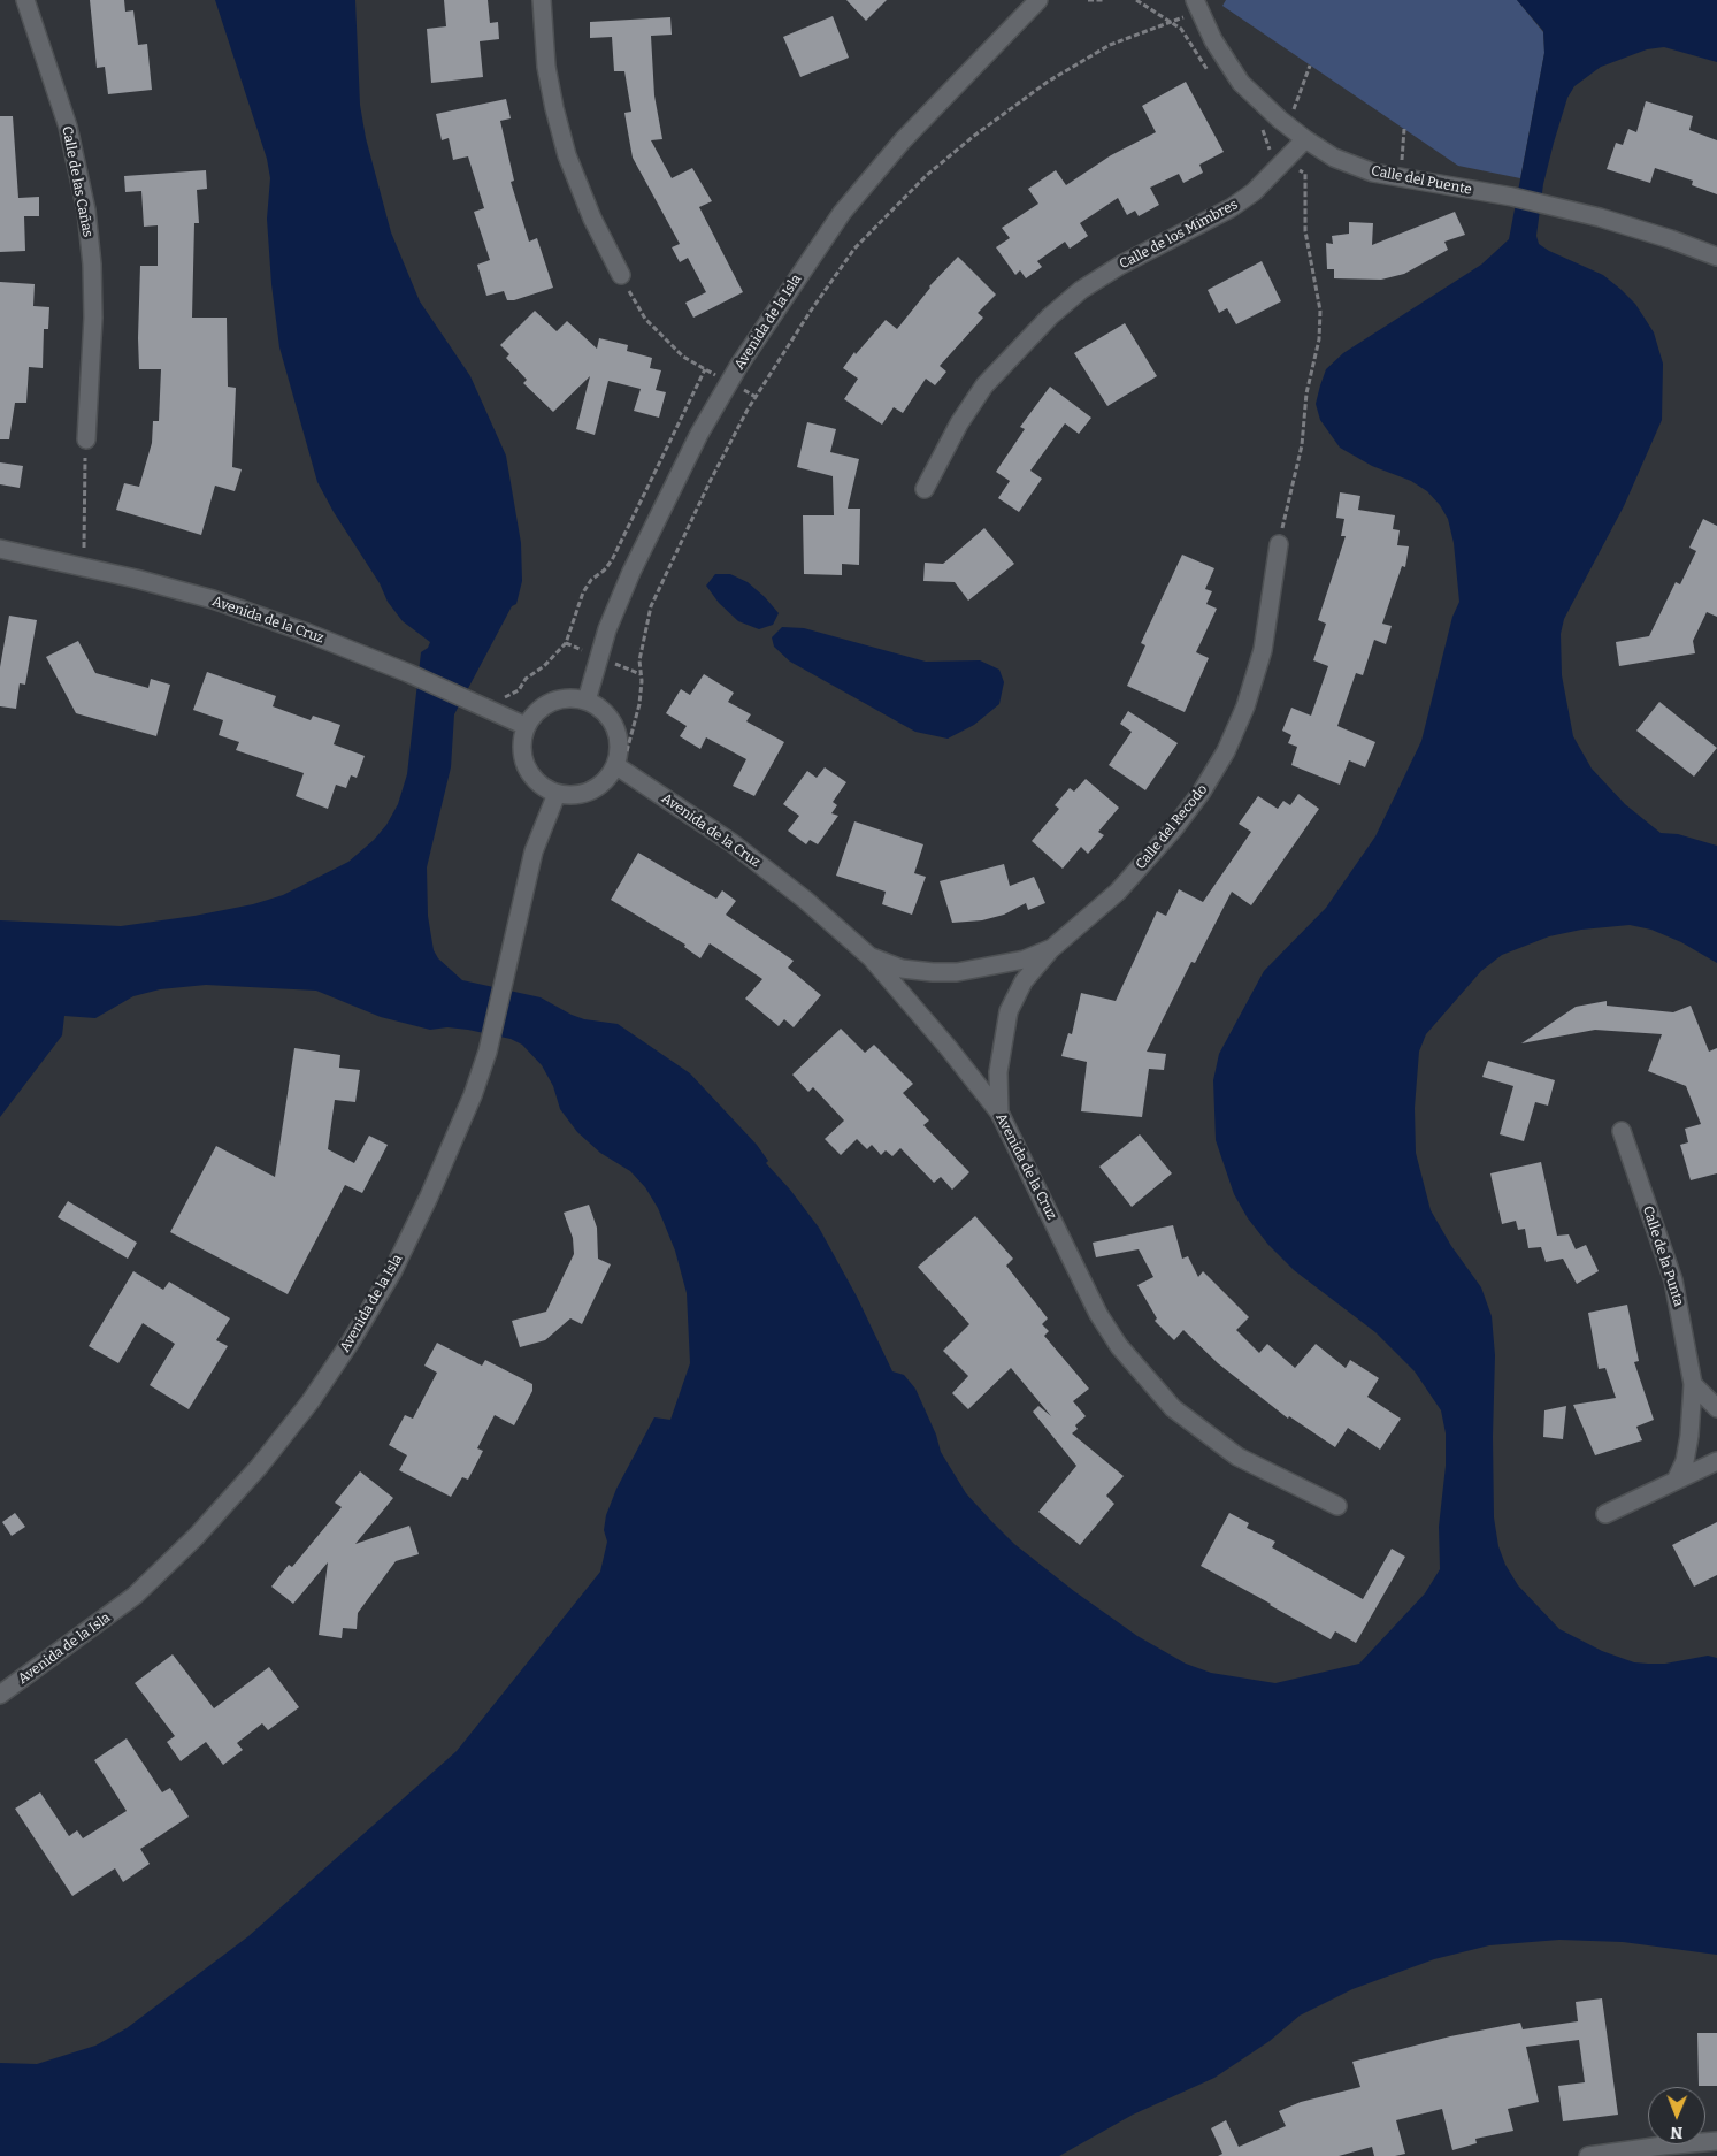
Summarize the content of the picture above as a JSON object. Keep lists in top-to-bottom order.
{
  "streets": {
    "street": [
      "Calle del Puente",
      "Calle de las Cañas",
      "Calle de los Mimbres",
      "Avenida de la Isla",
      "Avenida de la Cruz",
      "Calle del Recodo",
      "Calle de la Punta"
    ]
  },
  "crossings": [
    ["Calle del Puente", "Calle de los Mimbres"],
    ["Avenida de la Isla", "Avenida de la Cruz"],
    ["Avenida de la Cruz", "Calle del Recodo"]
  ],
  "north": "bottom"
}
